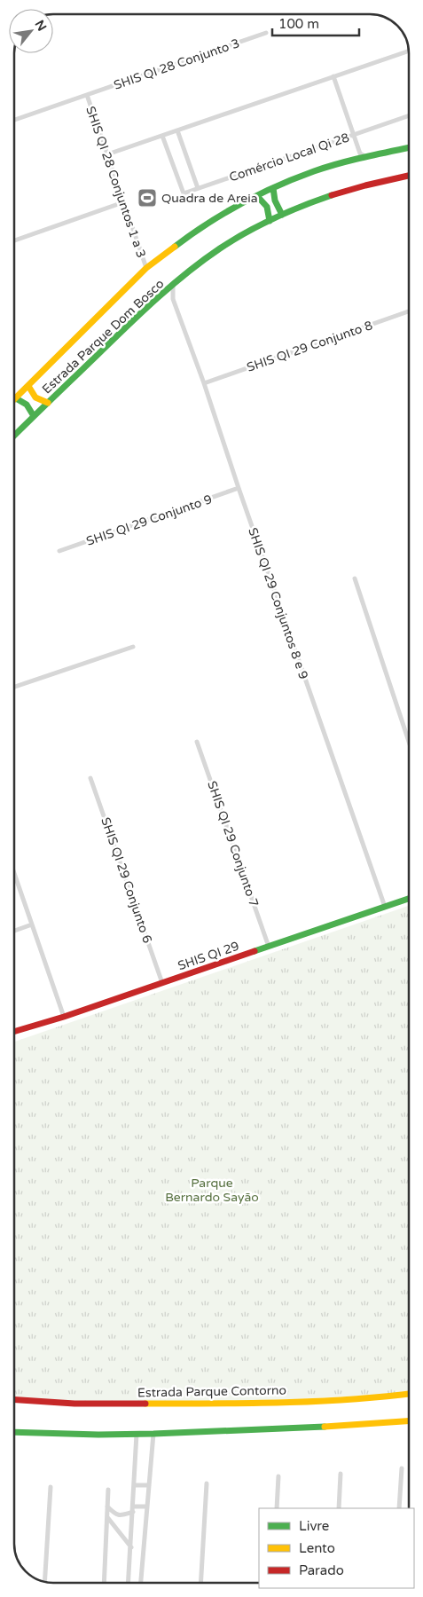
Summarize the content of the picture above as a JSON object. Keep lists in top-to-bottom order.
{
  "streets": {
    "main road": ["Estrada Parque Dom Bosco", "SHIS QI 29", "Estrada Parque Contorno"],
    "street": [
      "SHIS QI 28 Conjunto 3",
      "Comércio Local Qi 28",
      "SHIS QI 28 Conjuntos 1 a 3",
      "SHIS QI 29 Conjunto 8",
      "SHIS QI 29 Conjunto 9",
      "SHIS QI 29 Conjuntos 8 e 9",
      "SHIS QI 29 Conjunto 7",
      "SHIS QI 29 Conjunto 6"
    ]
  },
  "crossings": [
    ["SHIS QI 28 Conjunto 3", "SHIS QI 28 Conjuntos 1 a 3"],
    ["Comércio Local Qi 28", "Estrada Parque Dom Bosco"],
    ["SHIS QI 28 Conjuntos 1 a 3", "Estrada Parque Dom Bosco"],
    ["Estrada Parque Dom Bosco", "SHIS QI 29 Conjuntos 8 e 9"],
    ["SHIS QI 29 Conjunto 8", "SHIS QI 29 Conjuntos 8 e 9"],
    ["SHIS QI 29 Conjunto 9", "SHIS QI 29 Conjuntos 8 e 9"],
    ["SHIS QI 29 Conjuntos 8 e 9", "SHIS QI 29"],
    ["SHIS QI 29 Conjunto 7", "SHIS QI 29"],
    ["SHIS QI 29 Conjunto 6", "SHIS QI 29"]
  ],
  "parks": ["Parque Bernardo Sayão"],
  "places": {
    "sports": ["Quadra de Areia"]
  },
  "legend": ["Livre", "Lento", "Parado"],
  "scale_bar": "100 m",
  "north": "top right"
}
